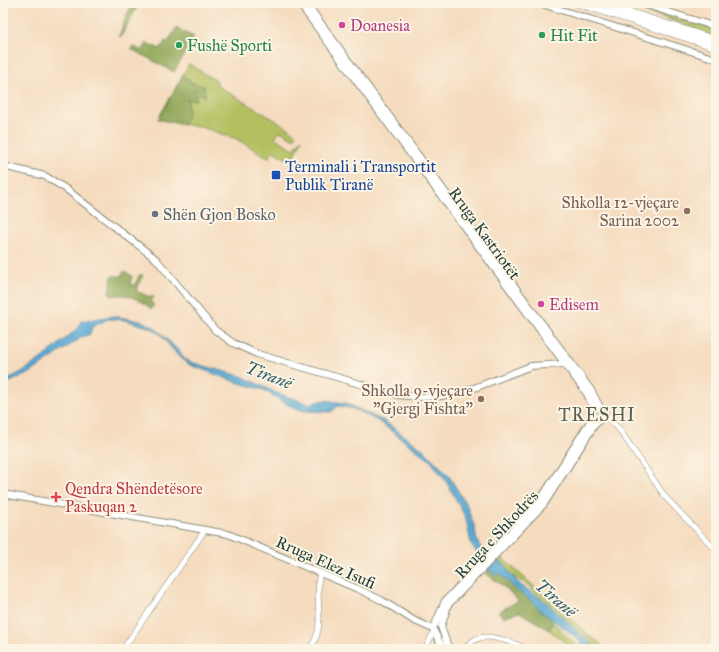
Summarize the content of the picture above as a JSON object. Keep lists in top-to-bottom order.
{
  "streets": {
    "main road": ["Rruga Kastriotët", "Rruga e Shkodrës", "Rruga Elez Isufi"]
  },
  "crossings": [
    ["Rruga e Shkodrës", "Rruga Elez Isufi"]
  ],
  "districts": ["TRESHI"],
  "water": ["Tiranë"],
  "places": {
    "other": [
      "Doanesia",
      "Hit Fit",
      "Fushë Sporti",
      "Shkolla 12-vjeçare Sarina 2002",
      "Shën Gjon Bosko",
      "Edisem",
      "Shkolla 9-vjeçare \"Gjergj Fishta\""
    ],
    "transit": ["Terminali i Transportit Publik Tiranë"],
    "health": ["Qendra Shëndetësore Paskuqan 2"]
  }
}
